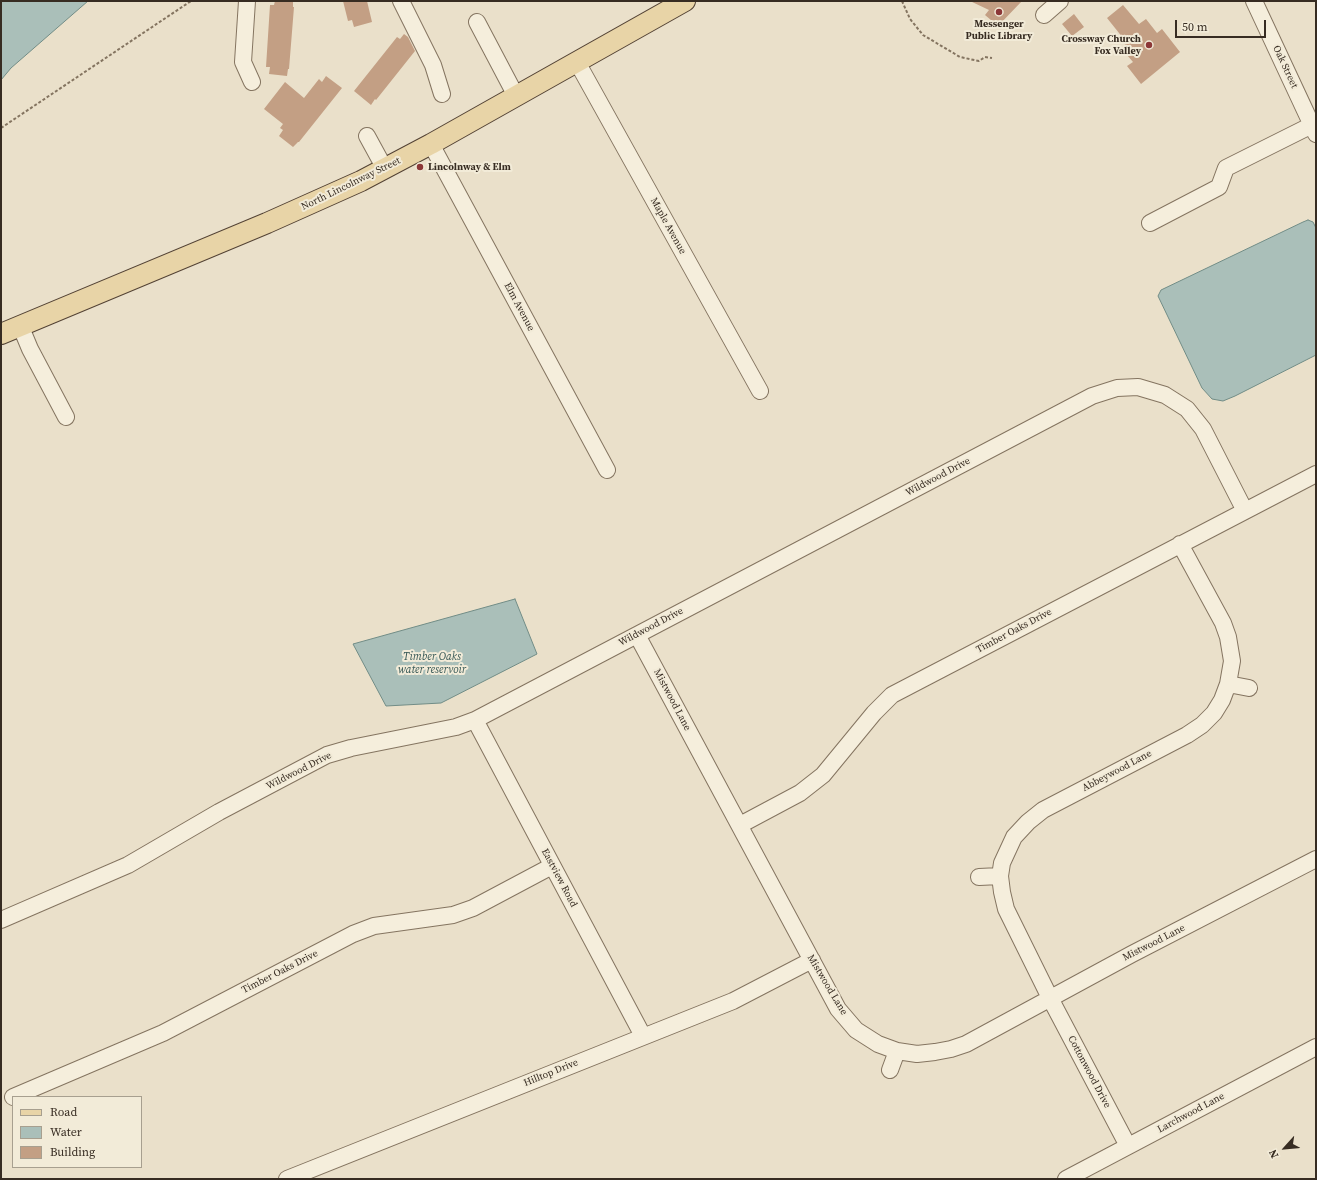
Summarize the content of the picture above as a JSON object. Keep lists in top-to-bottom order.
{
  "streets": {
    "main road": ["North Lincolnway Street"],
    "street": [
      "Oak Street",
      "Maple Avenue",
      "Elm Avenue",
      "Wildwood Drive",
      "Timber Oaks Drive",
      "Mistwood Lane",
      "Abbeywood Lane",
      "Eastview Road",
      "Cottonwood Drive",
      "Hilltop Drive",
      "Larchwood Lane"
    ]
  },
  "crossings": [
    ["North Lincolnway Street", "Maple Avenue"],
    ["North Lincolnway Street", "Elm Avenue"],
    ["Wildwood Drive", "Timber Oaks Drive"],
    ["Wildwood Drive", "Mistwood Lane"],
    ["Wildwood Drive", "Eastview Road"],
    ["Timber Oaks Drive", "Mistwood Lane"],
    ["Timber Oaks Drive", "Abbeywood Lane"],
    ["Timber Oaks Drive", "Eastview Road"],
    ["Mistwood Lane", "Abbeywood Lane"],
    ["Mistwood Lane", "Cottonwood Drive"],
    ["Mistwood Lane", "Hilltop Drive"],
    ["Abbeywood Lane", "Cottonwood Drive"],
    ["Eastview Road", "Hilltop Drive"],
    ["Cottonwood Drive", "Larchwood Lane"]
  ],
  "water": ["Timber Oaks water reservoir"],
  "places": ["Messenger Public Library", "Crossway Church Fox Valley", "Lincolnway & Elm"],
  "legend": ["Road", "Water", "Building"],
  "scale_bar": "50 m",
  "north": "bottom left"
}
